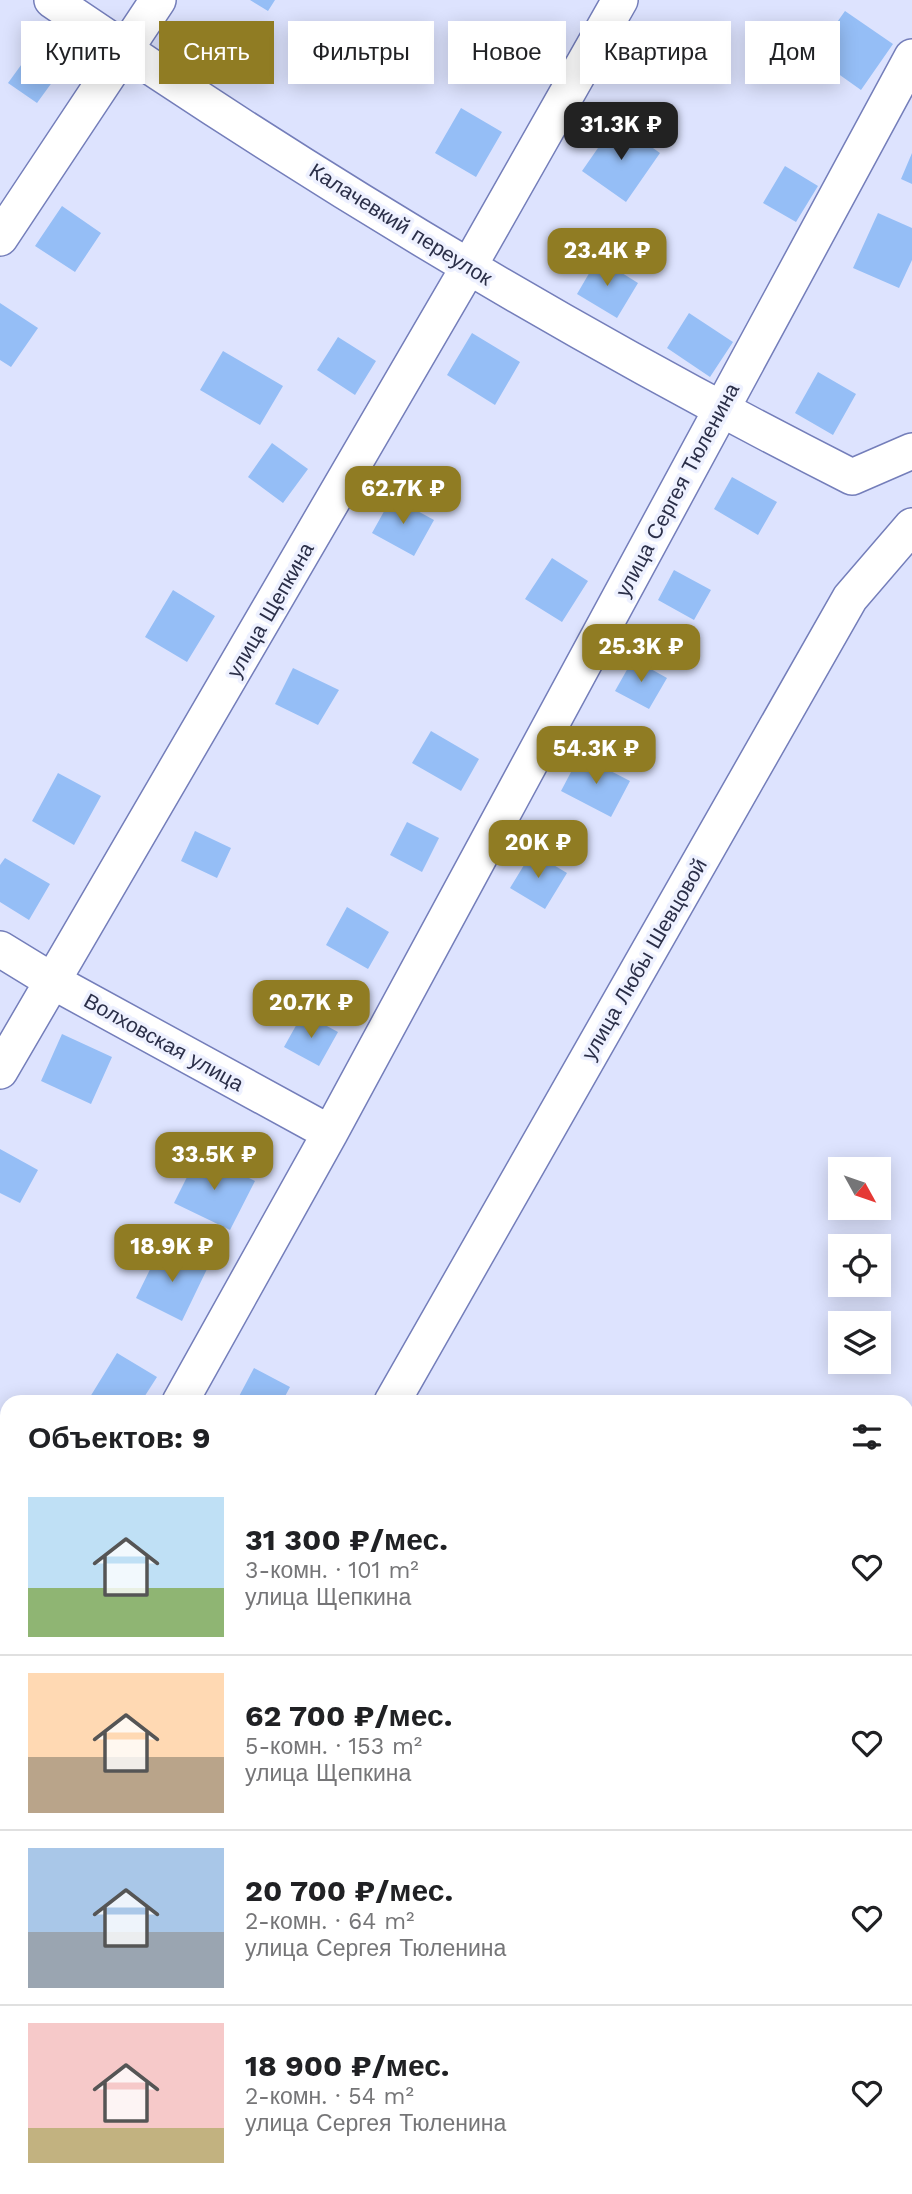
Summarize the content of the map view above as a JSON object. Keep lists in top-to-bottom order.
{
  "streets": {
    "street": [
      "Калачевкий переулок",
      "улица Сергея Тюленина",
      "улица Щепкина",
      "улица Любы Шевцовой",
      "Волховская улица"
    ]
  },
  "crossings": [
    ["Калачевкий переулок", "улица Сергея Тюленина"],
    ["Калачевкий переулок", "улица Щепкина"],
    ["улица Сергея Тюленина", "Волховская улица"],
    ["улица Щепкина", "Волховская улица"]
  ],
  "north": "bottom right",
  "page": {
    "chip": [
      "Купить",
      "Снять",
      "Фильтры",
      "Новое",
      "Квартира",
      "Дом"
    ],
    "price": [
      "31.3K ₽",
      "23.4K ₽",
      "62.7K ₽",
      "25.3K ₽",
      "54.3K ₽",
      "20K ₽",
      "20.7K ₽",
      "33.5K ₽",
      "18.9K ₽"
    ],
    "heading": "Объектов: 9",
    "list": [
      {
        "name": "31 300 ₽/мес.",
        "note": "3-комн. · 101 m² · улица Щепкина"
      },
      {
        "name": "62 700 ₽/мес.",
        "note": "5-комн. · 153 m² · улица Щепкина"
      },
      {
        "name": "20 700 ₽/мес.",
        "note": "2-комн. · 64 m² · улица Сергея Тюленина"
      },
      {
        "name": "18 900 ₽/мес.",
        "note": "2-комн. · 54 m² · улица Сергея Тюленина"
      }
    ]
  }
}
